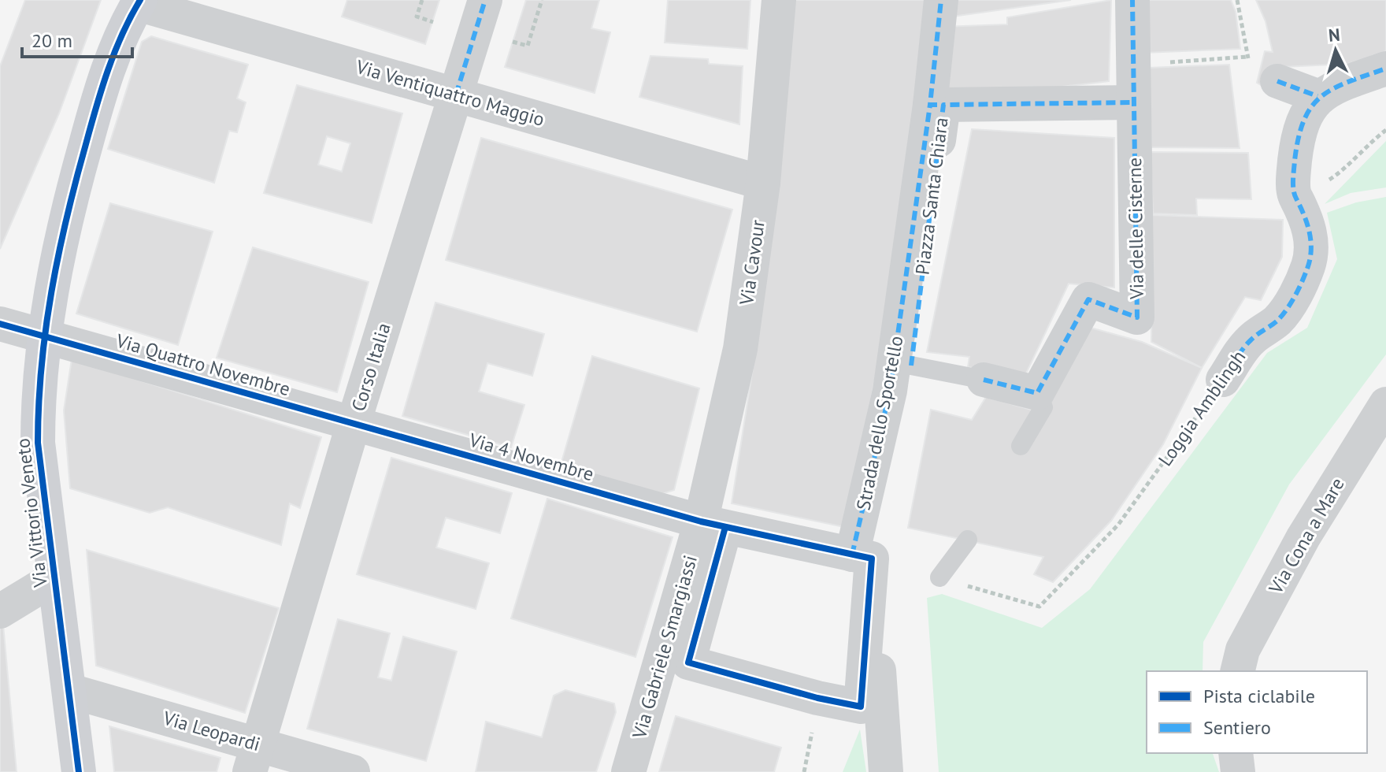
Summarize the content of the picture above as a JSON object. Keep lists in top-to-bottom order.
{
  "streets": {
    "street": [
      "Via Ventiquattro Maggio",
      "Piazza Santa Chiara",
      "Via delle Cisterne",
      "Via Cavour",
      "Via Quattro Novembre",
      "Corso Italia",
      "Loggia Amblingh",
      "Strada dello Sportello",
      "Via 4 Novembre",
      "Via Vittorio Veneto",
      "Via Cona a Mare",
      "Via Gabriele Smargiassi",
      "Via Leopardi"
    ]
  },
  "crossings": [
    ["Via Ventiquattro Maggio", "Via Cavour"],
    ["Via Ventiquattro Maggio", "Corso Italia"],
    ["Via Ventiquattro Maggio", "Via Vittorio Veneto"],
    ["Piazza Santa Chiara", "Via delle Cisterne"],
    ["Piazza Santa Chiara", "Strada dello Sportello"],
    ["Via Cavour", "Via 4 Novembre"],
    ["Via Cavour", "Via Gabriele Smargiassi"],
    ["Via Quattro Novembre", "Corso Italia"],
    ["Via Quattro Novembre", "Via 4 Novembre"],
    ["Via Quattro Novembre", "Via Vittorio Veneto"],
    ["Corso Italia", "Via 4 Novembre"],
    ["Corso Italia", "Via Leopardi"],
    ["Strada dello Sportello", "Via 4 Novembre"],
    ["Via 4 Novembre", "Via Gabriele Smargiassi"],
    ["Via Vittorio Veneto", "Via Leopardi"]
  ],
  "legend": ["Pista ciclabile", "Sentiero"],
  "scale_bar": "20 m",
  "north": "top"
}
